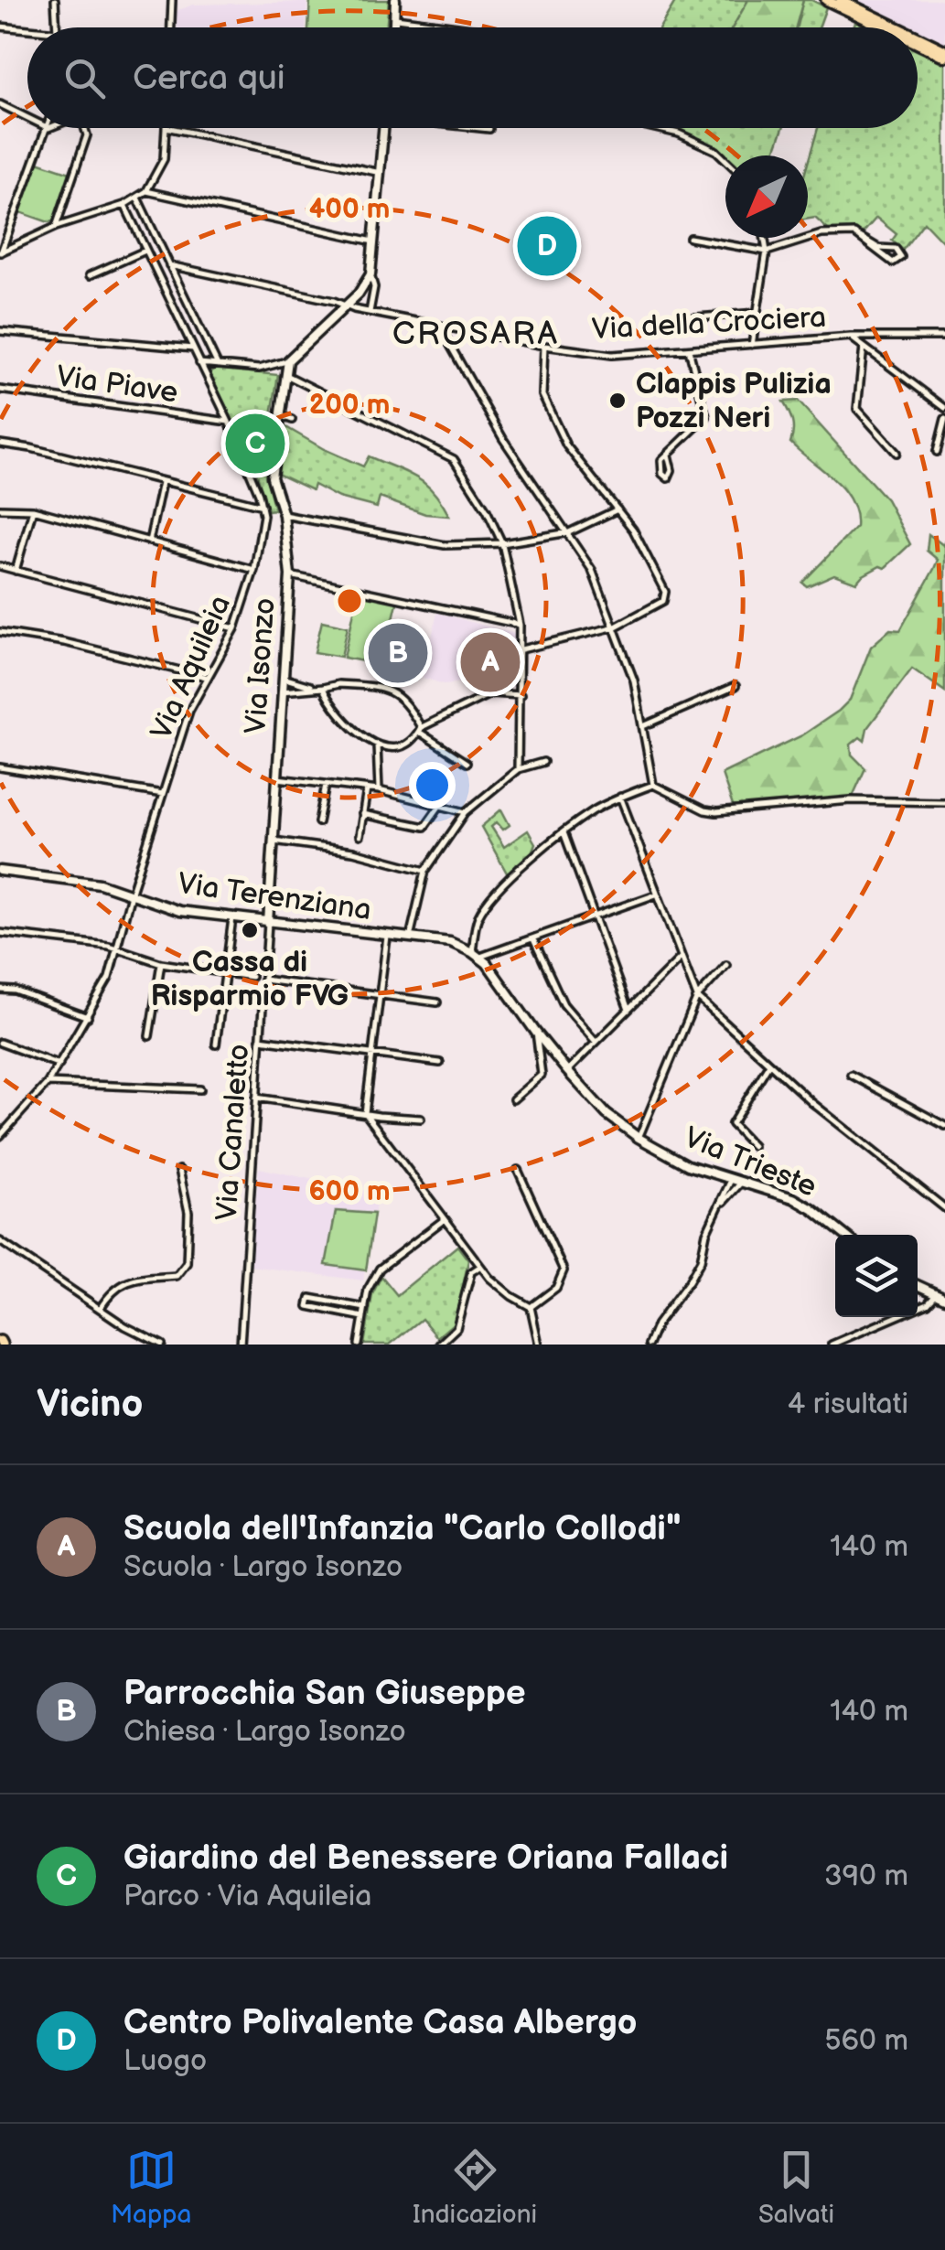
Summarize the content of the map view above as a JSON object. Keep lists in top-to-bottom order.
{
  "streets": {
    "street": [
      "Via della Crociera",
      "Via Piave",
      "Via Isonzo",
      "Via Aquileia",
      "Via Terenziana",
      "Via Canaletto",
      "Via Trieste"
    ]
  },
  "crossings": [
    ["Via Piave", "Via Aquileia"],
    ["Via Isonzo", "Via Terenziana"],
    ["Via Isonzo", "Via Canaletto"],
    ["Via Aquileia", "Via Terenziana"],
    ["Via Terenziana", "Via Canaletto"],
    ["Via Terenziana", "Via Trieste"]
  ],
  "districts": ["CROSARA"],
  "places": ["Clappis Pulizia Pozzi Neri", "Cassa di Risparmio FVG"],
  "north": "bottom left",
  "page": {
    "search": "Cerca qui",
    "pins": [
      "D",
      "C",
      "B",
      "A"
    ],
    "heading": ["Vicino", "4 risultati"],
    "list": [
      {
        "mark": "A",
        "name": "Scuola dell'Infanzia \"Carlo Collodi\"",
        "note": "Scuola · Largo Isonzo",
        "value": "140 m"
      },
      {
        "mark": "B",
        "name": "Parrocchia San Giuseppe",
        "note": "Chiesa · Largo Isonzo",
        "value": "140 m"
      },
      {
        "mark": "C",
        "name": "Giardino del Benessere Oriana Fallaci",
        "note": "Parco · Via Aquileia",
        "value": "390 m"
      },
      {
        "mark": "D",
        "name": "Centro Polivalente Casa Albergo",
        "note": "Luogo",
        "value": "560 m"
      }
    ],
    "nav": ["Mappa", "Indicazioni", "Salvati"]
  },
  "rings": ["400 m", "200 m", "600 m"]
}
